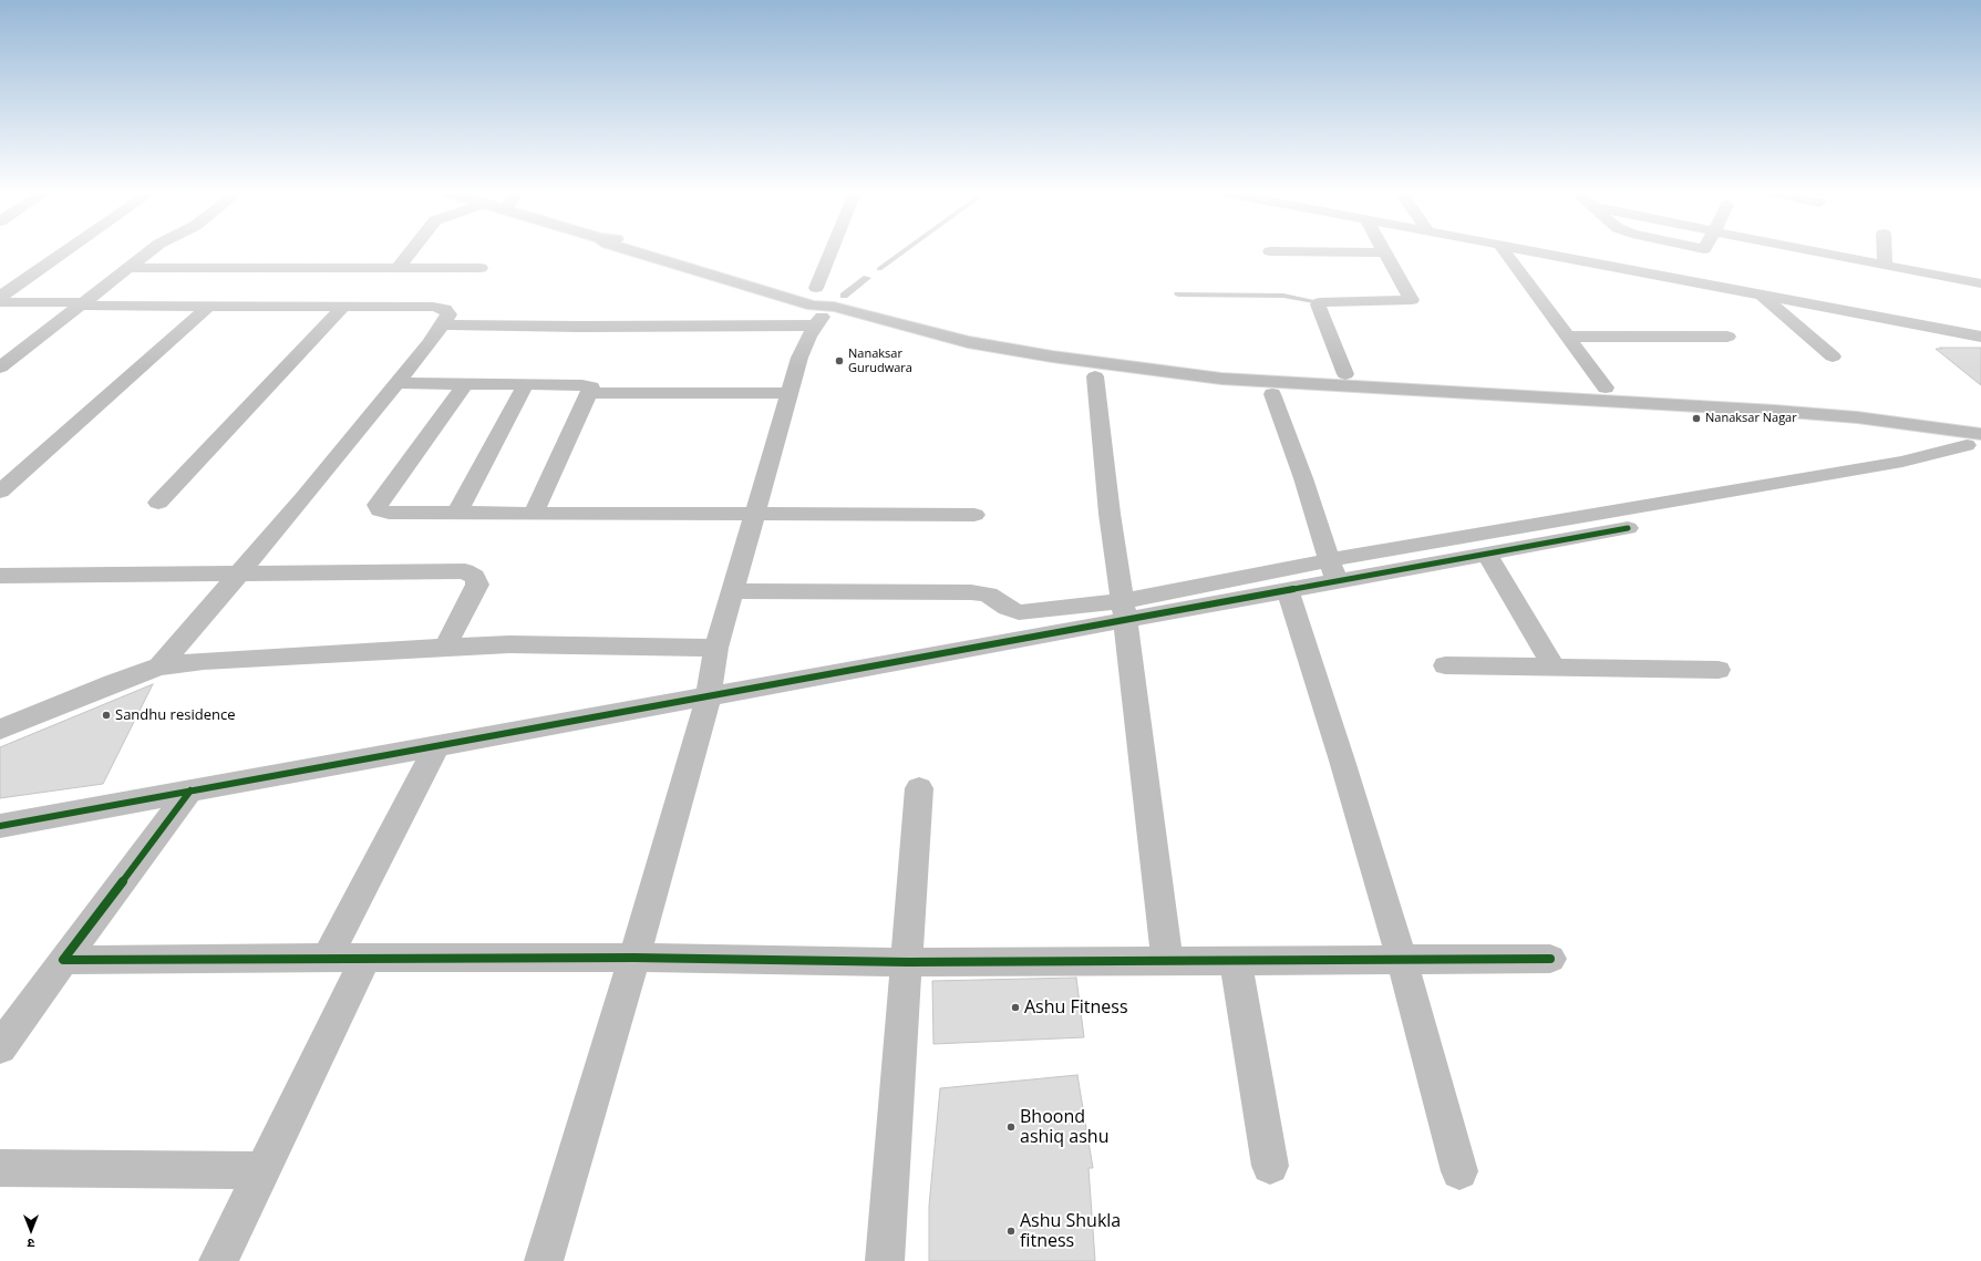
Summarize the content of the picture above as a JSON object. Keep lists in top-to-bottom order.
{
  "places": [
    "Nanaksar Gurudwara",
    "Nanaksar Nagar",
    "Sandhu residence",
    "Ashu Fitness",
    "Bhoond ashiq ashu",
    "Ashu Shukla fitness"
  ],
  "north": "bottom"
}
